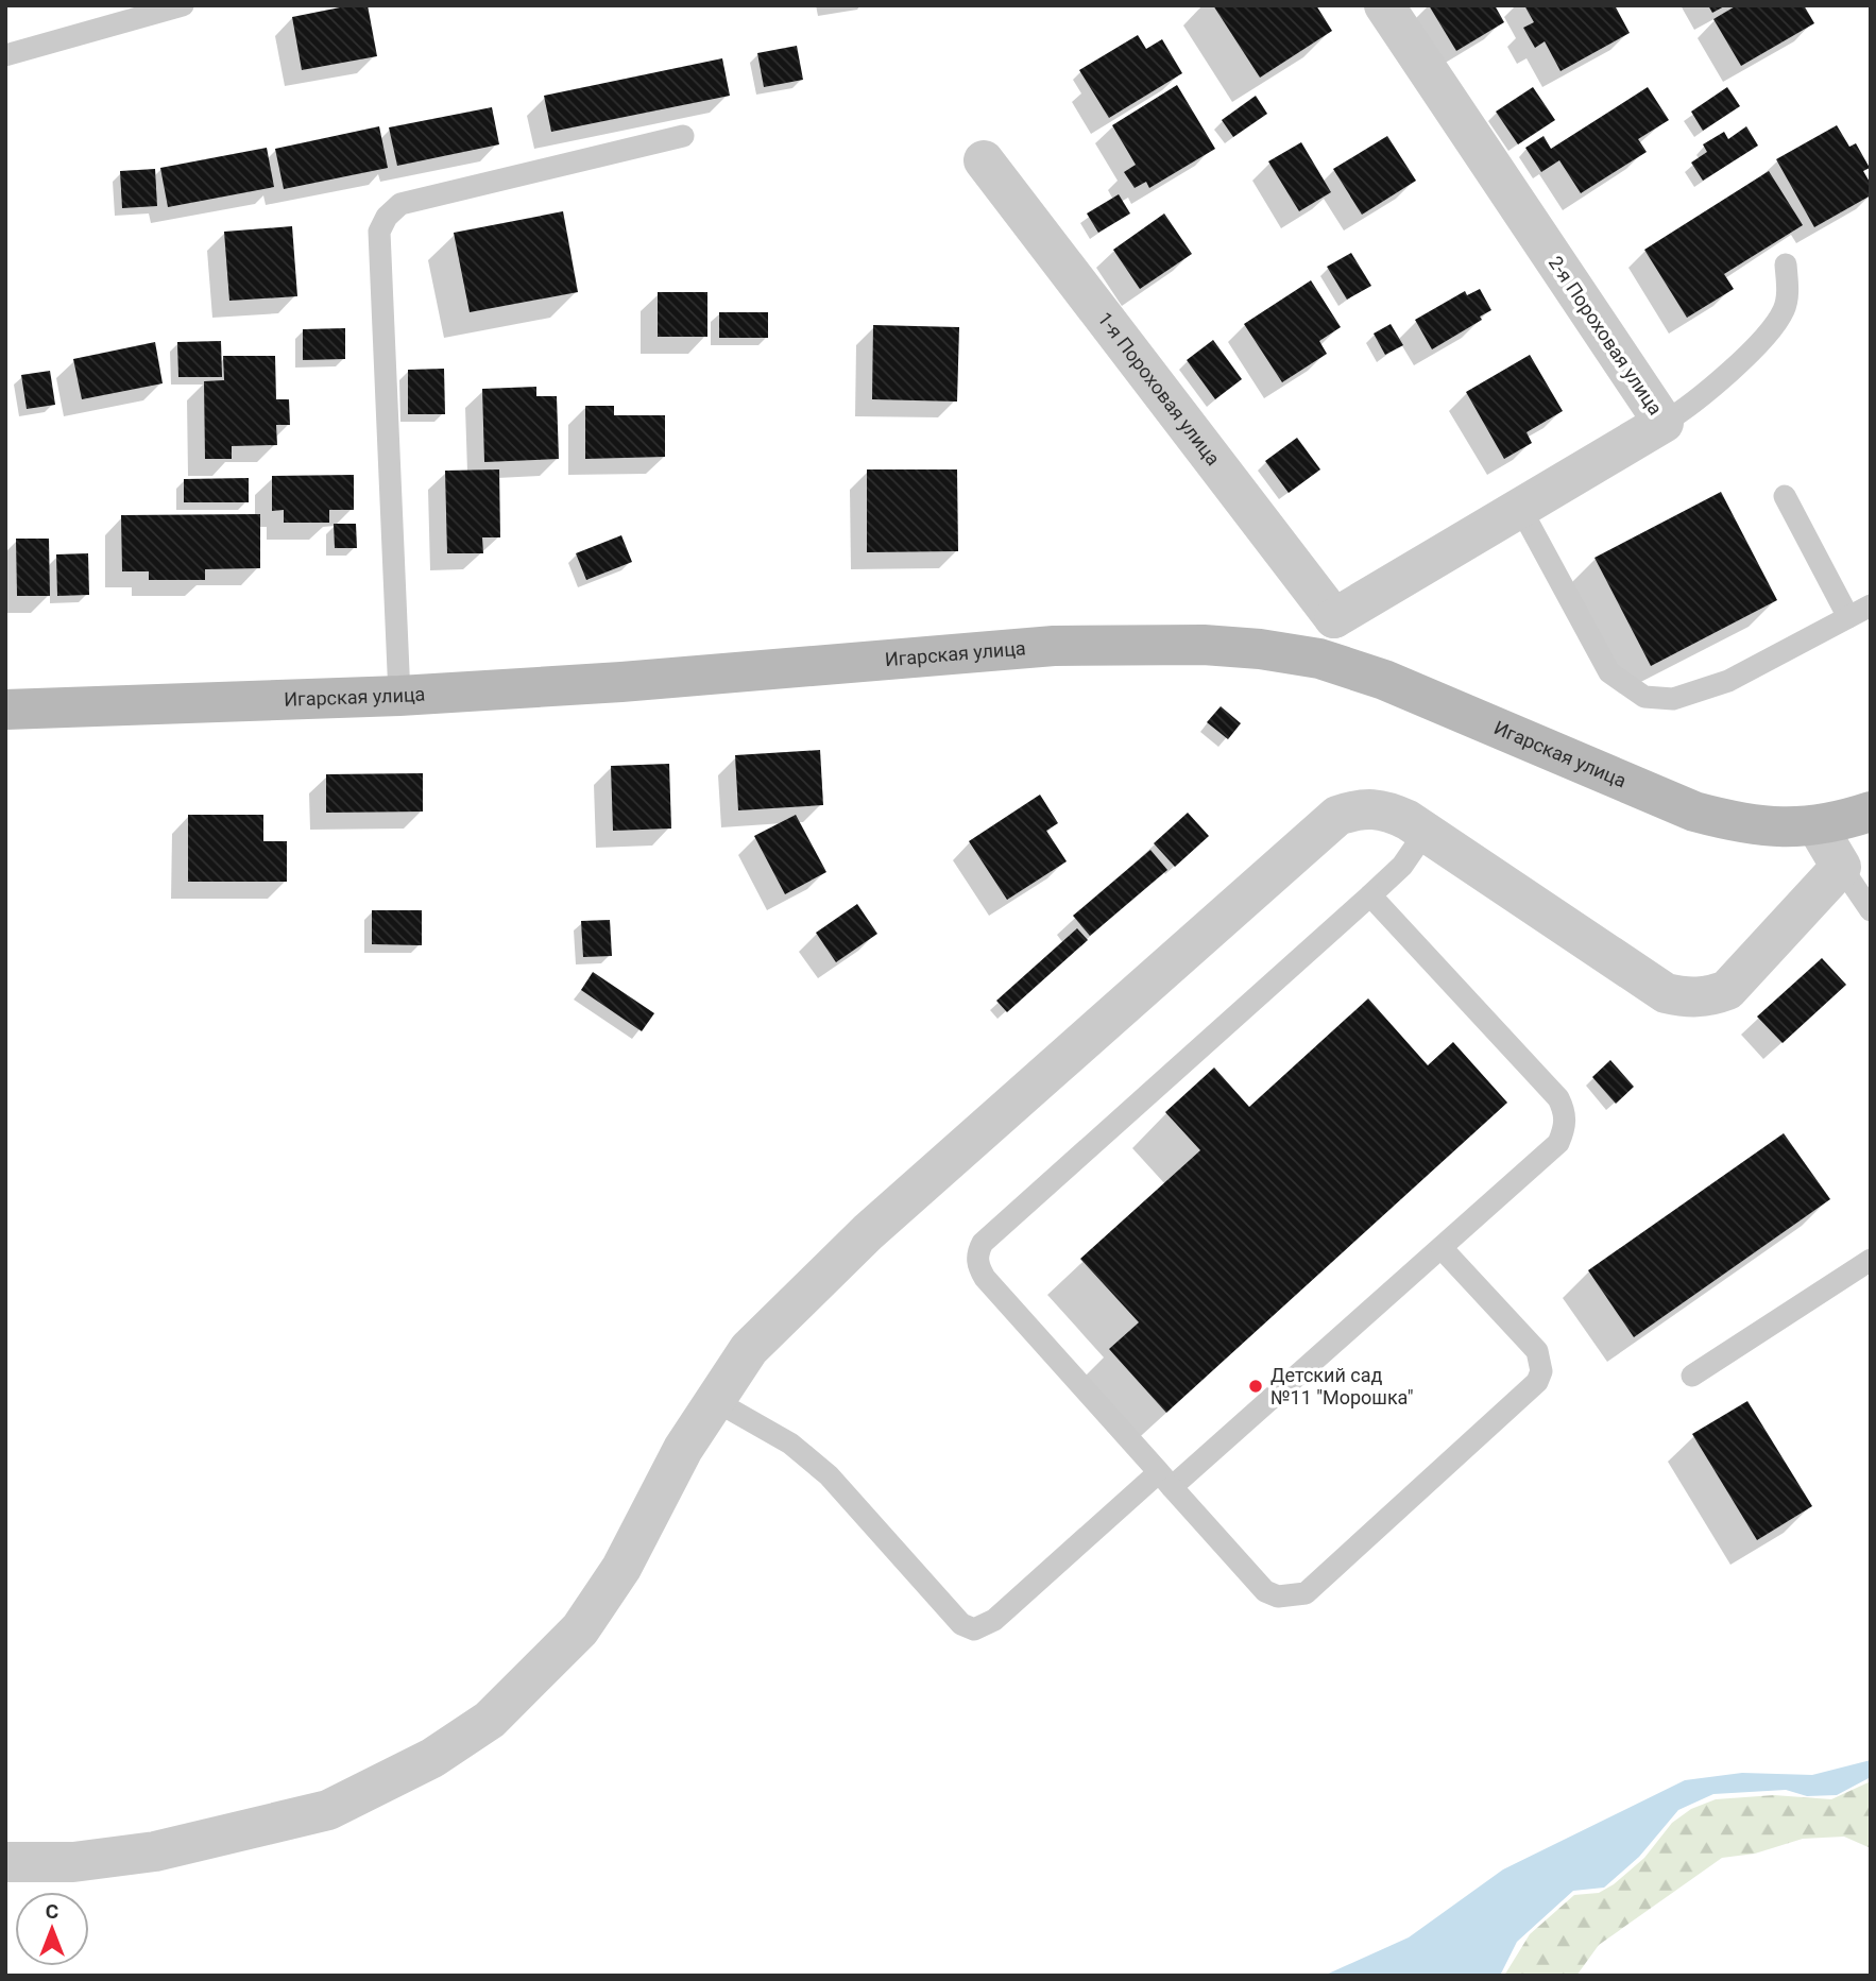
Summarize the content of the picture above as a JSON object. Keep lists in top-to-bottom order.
{
  "streets": {
    "street": ["2-я Пороховая улица", "1-я Пороховая улица", "Игарская улица"]
  },
  "crossings": [
    ["2-я Пороховая улица", "1-я Пороховая улица"]
  ],
  "places": ["Детский сад №11 \"Морошка\""],
  "north": "top"
}
